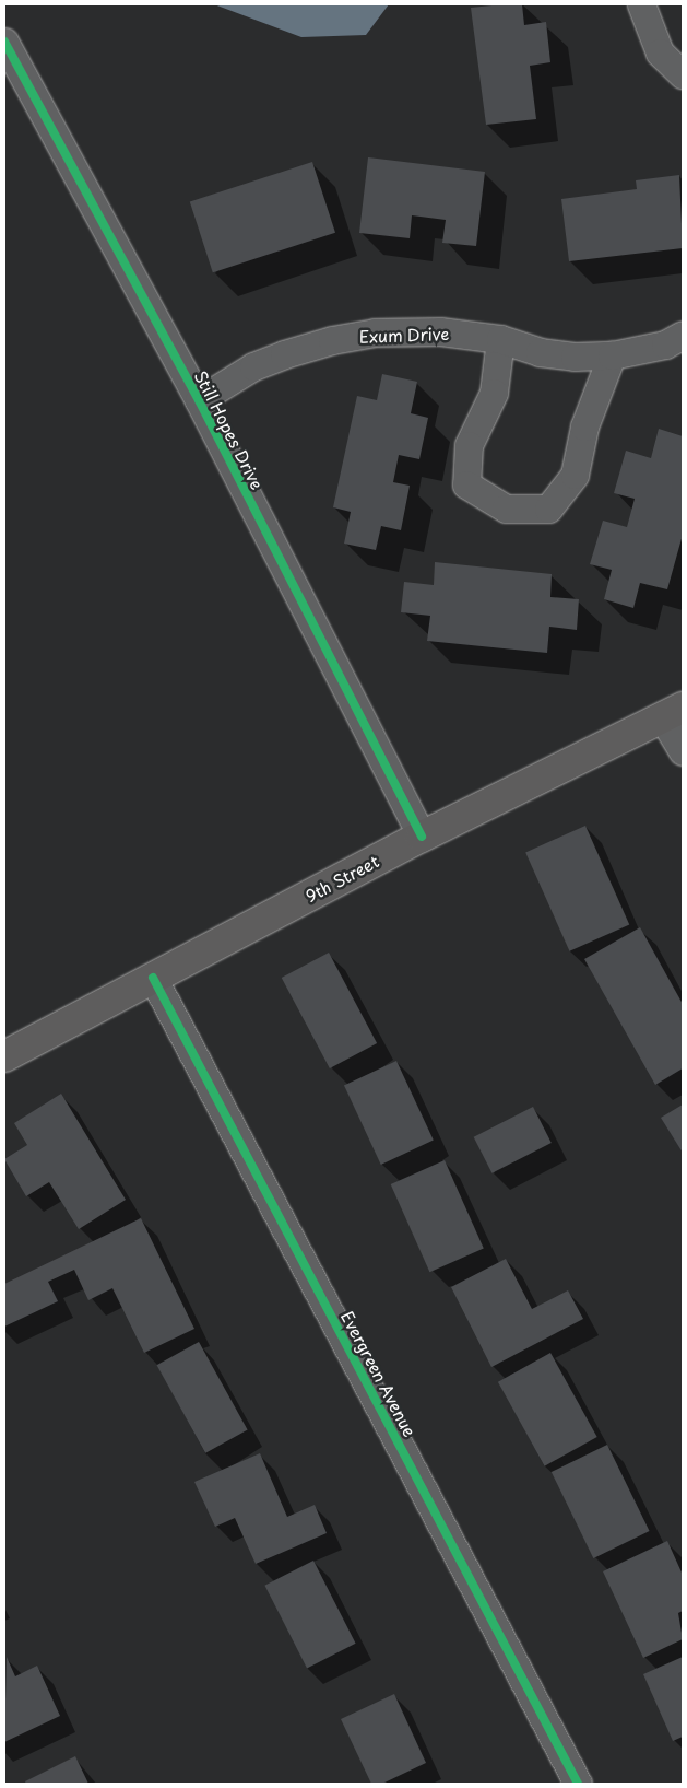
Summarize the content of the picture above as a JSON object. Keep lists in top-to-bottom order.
{
  "streets": {
    "main road": ["9th Street"],
    "street": ["Exum Drive", "Still Hopes Drive", "Evergreen Avenue"]
  },
  "crossings": [
    ["Exum Drive", "Still Hopes Drive"],
    ["Still Hopes Drive", "9th Street"],
    ["9th Street", "Evergreen Avenue"]
  ]
}
